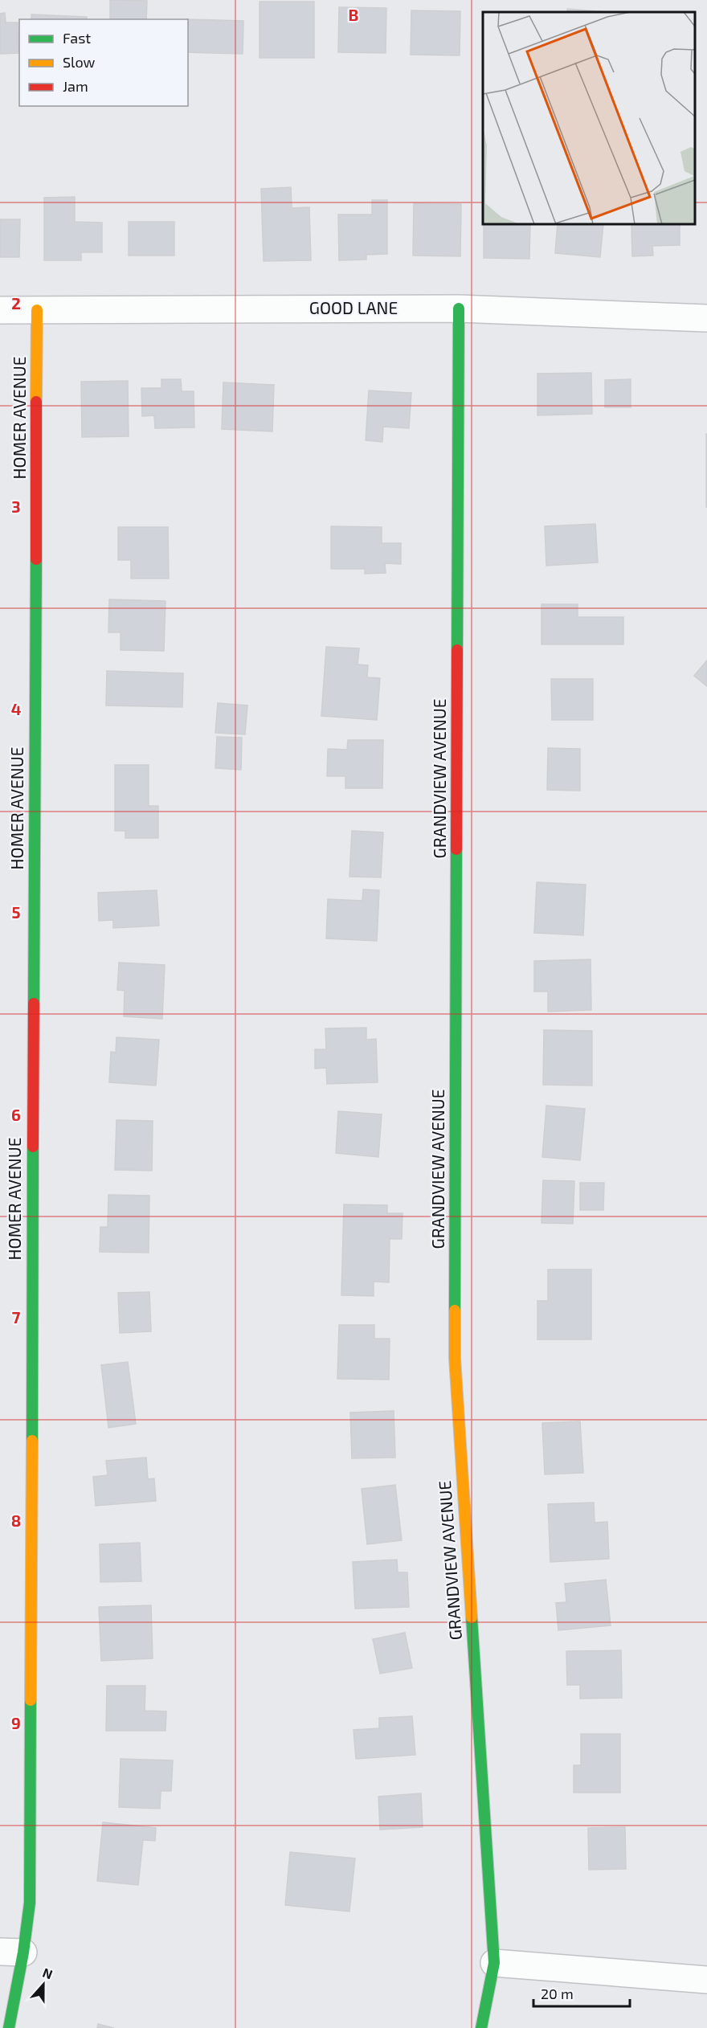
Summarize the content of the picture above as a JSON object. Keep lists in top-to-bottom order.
{
  "streets": {
    "street": ["GOOD LANE", "HOMER AVENUE", "GRANDVIEW AVENUE"]
  },
  "crossings": [
    ["GOOD LANE", "HOMER AVENUE"],
    ["GOOD LANE", "GRANDVIEW AVENUE"]
  ],
  "legend": ["Fast", "Slow", "Jam"],
  "scale_bar": "20 m",
  "north": "top",
  "grid": {
    "columns": ["B"],
    "rows": [
      "2",
      "3",
      "4",
      "5",
      "6",
      "7",
      "8",
      "9"
    ]
  }
}
